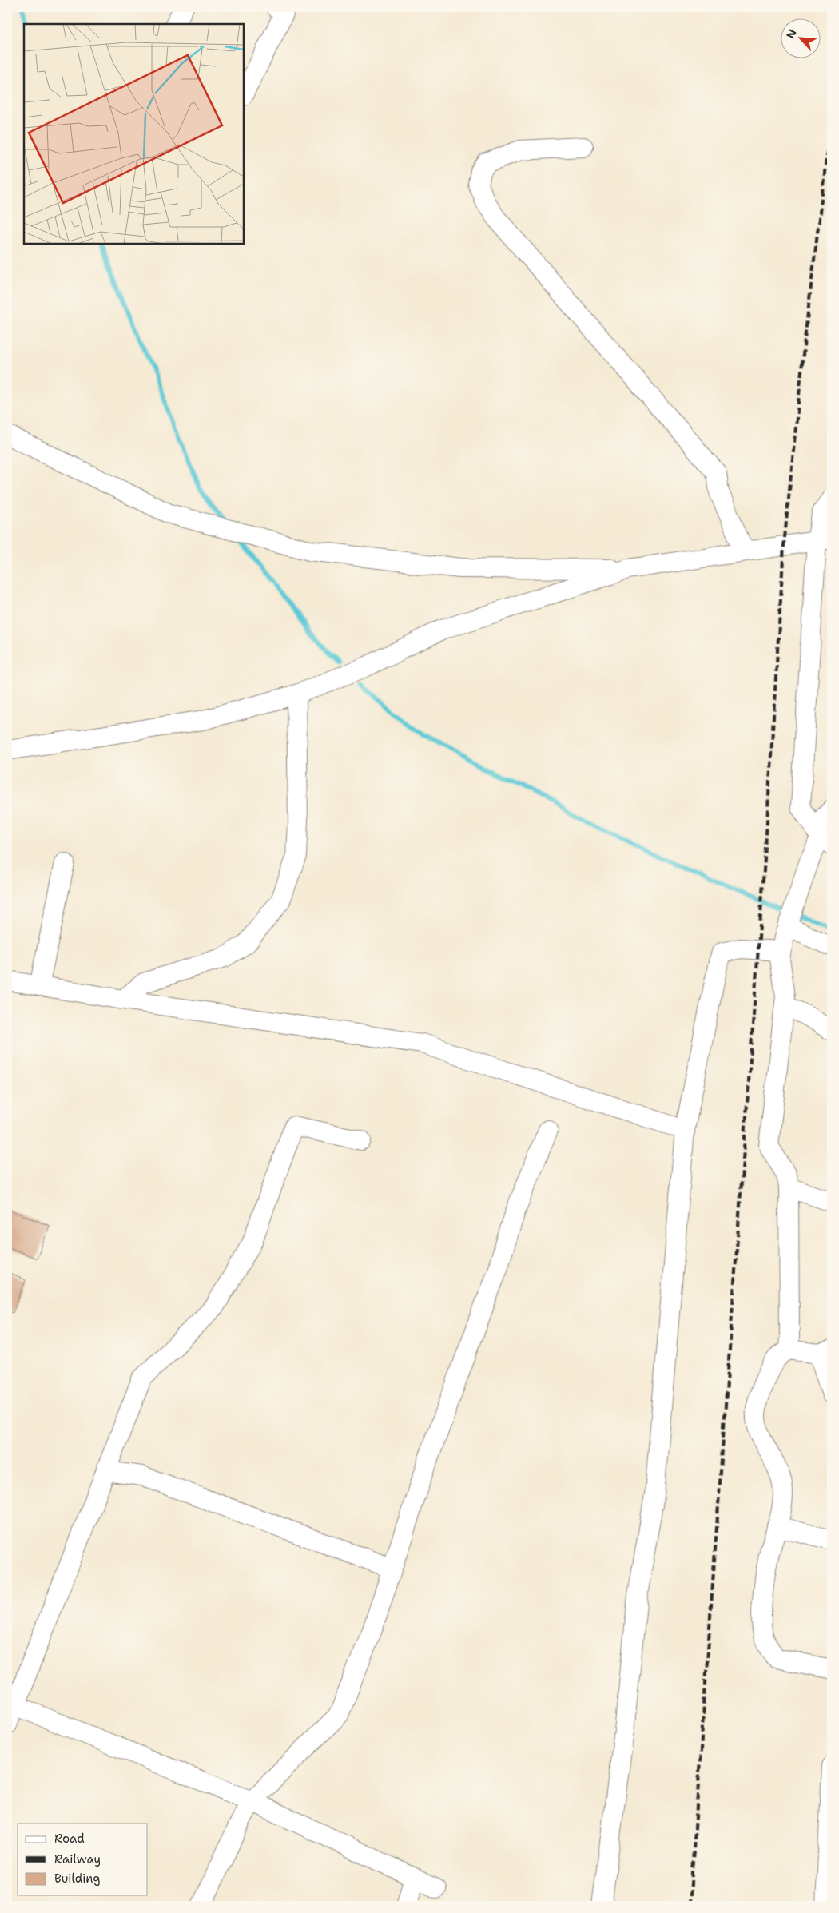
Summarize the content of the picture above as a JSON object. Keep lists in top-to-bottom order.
{
  "legend": ["Road", "Railway", "Building"],
  "north": "top left"
}
